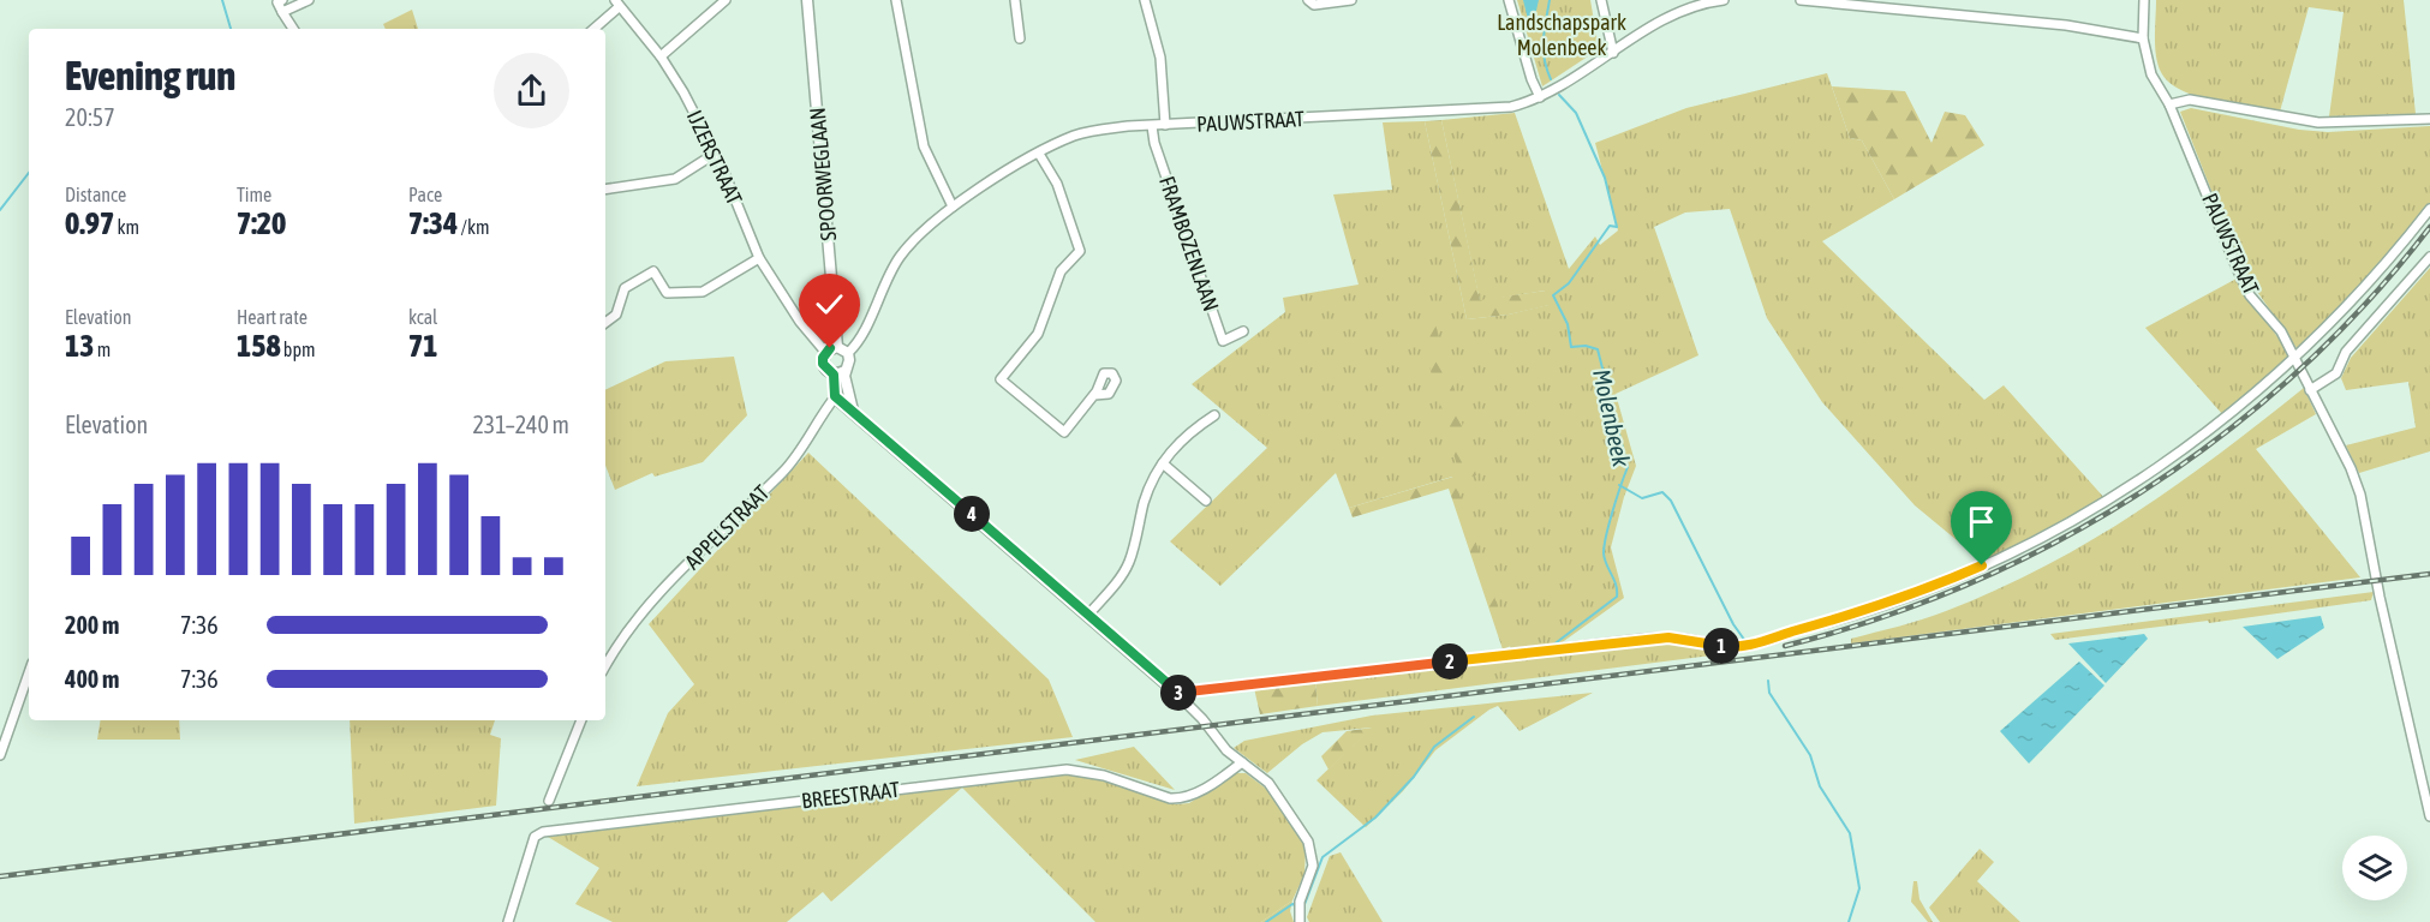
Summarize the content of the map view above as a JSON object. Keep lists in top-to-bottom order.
{
  "streets": {
    "street": [
      "PAUWSTRAAT",
      "IJZERSTRAAT",
      "SPOORWEGLAAN",
      "FRAMBOZENLAAN",
      "APPELSTRAAT",
      "BREESTRAAT"
    ]
  },
  "crossings": [
    ["PAUWSTRAAT", "IJZERSTRAAT"],
    ["PAUWSTRAAT", "SPOORWEGLAAN"],
    ["PAUWSTRAAT", "FRAMBOZENLAAN"],
    ["IJZERSTRAAT", "SPOORWEGLAAN"]
  ],
  "water": ["Molenbeek"],
  "parks": ["Landschapspark Molenbeek"],
  "page": {
    "heading": ["Evening run", "20:57"],
    "stats": [
      ["Distance", "0.97 km"],
      ["Time", "7:20"],
      ["Pace", "7:34 /km"],
      ["Elevation", "13 m"],
      ["Heart rate", "158 bpm"],
      ["kcal", "71"]
    ],
    "chart": ["Elevation", "231–240 m"],
    "pins": [
      "4",
      "1",
      "2",
      "3"
    ],
    "list": [
      {
        "name": "200 m",
        "note": "7:36"
      },
      {
        "name": "400 m",
        "note": "7:36"
      }
    ]
  }
}
